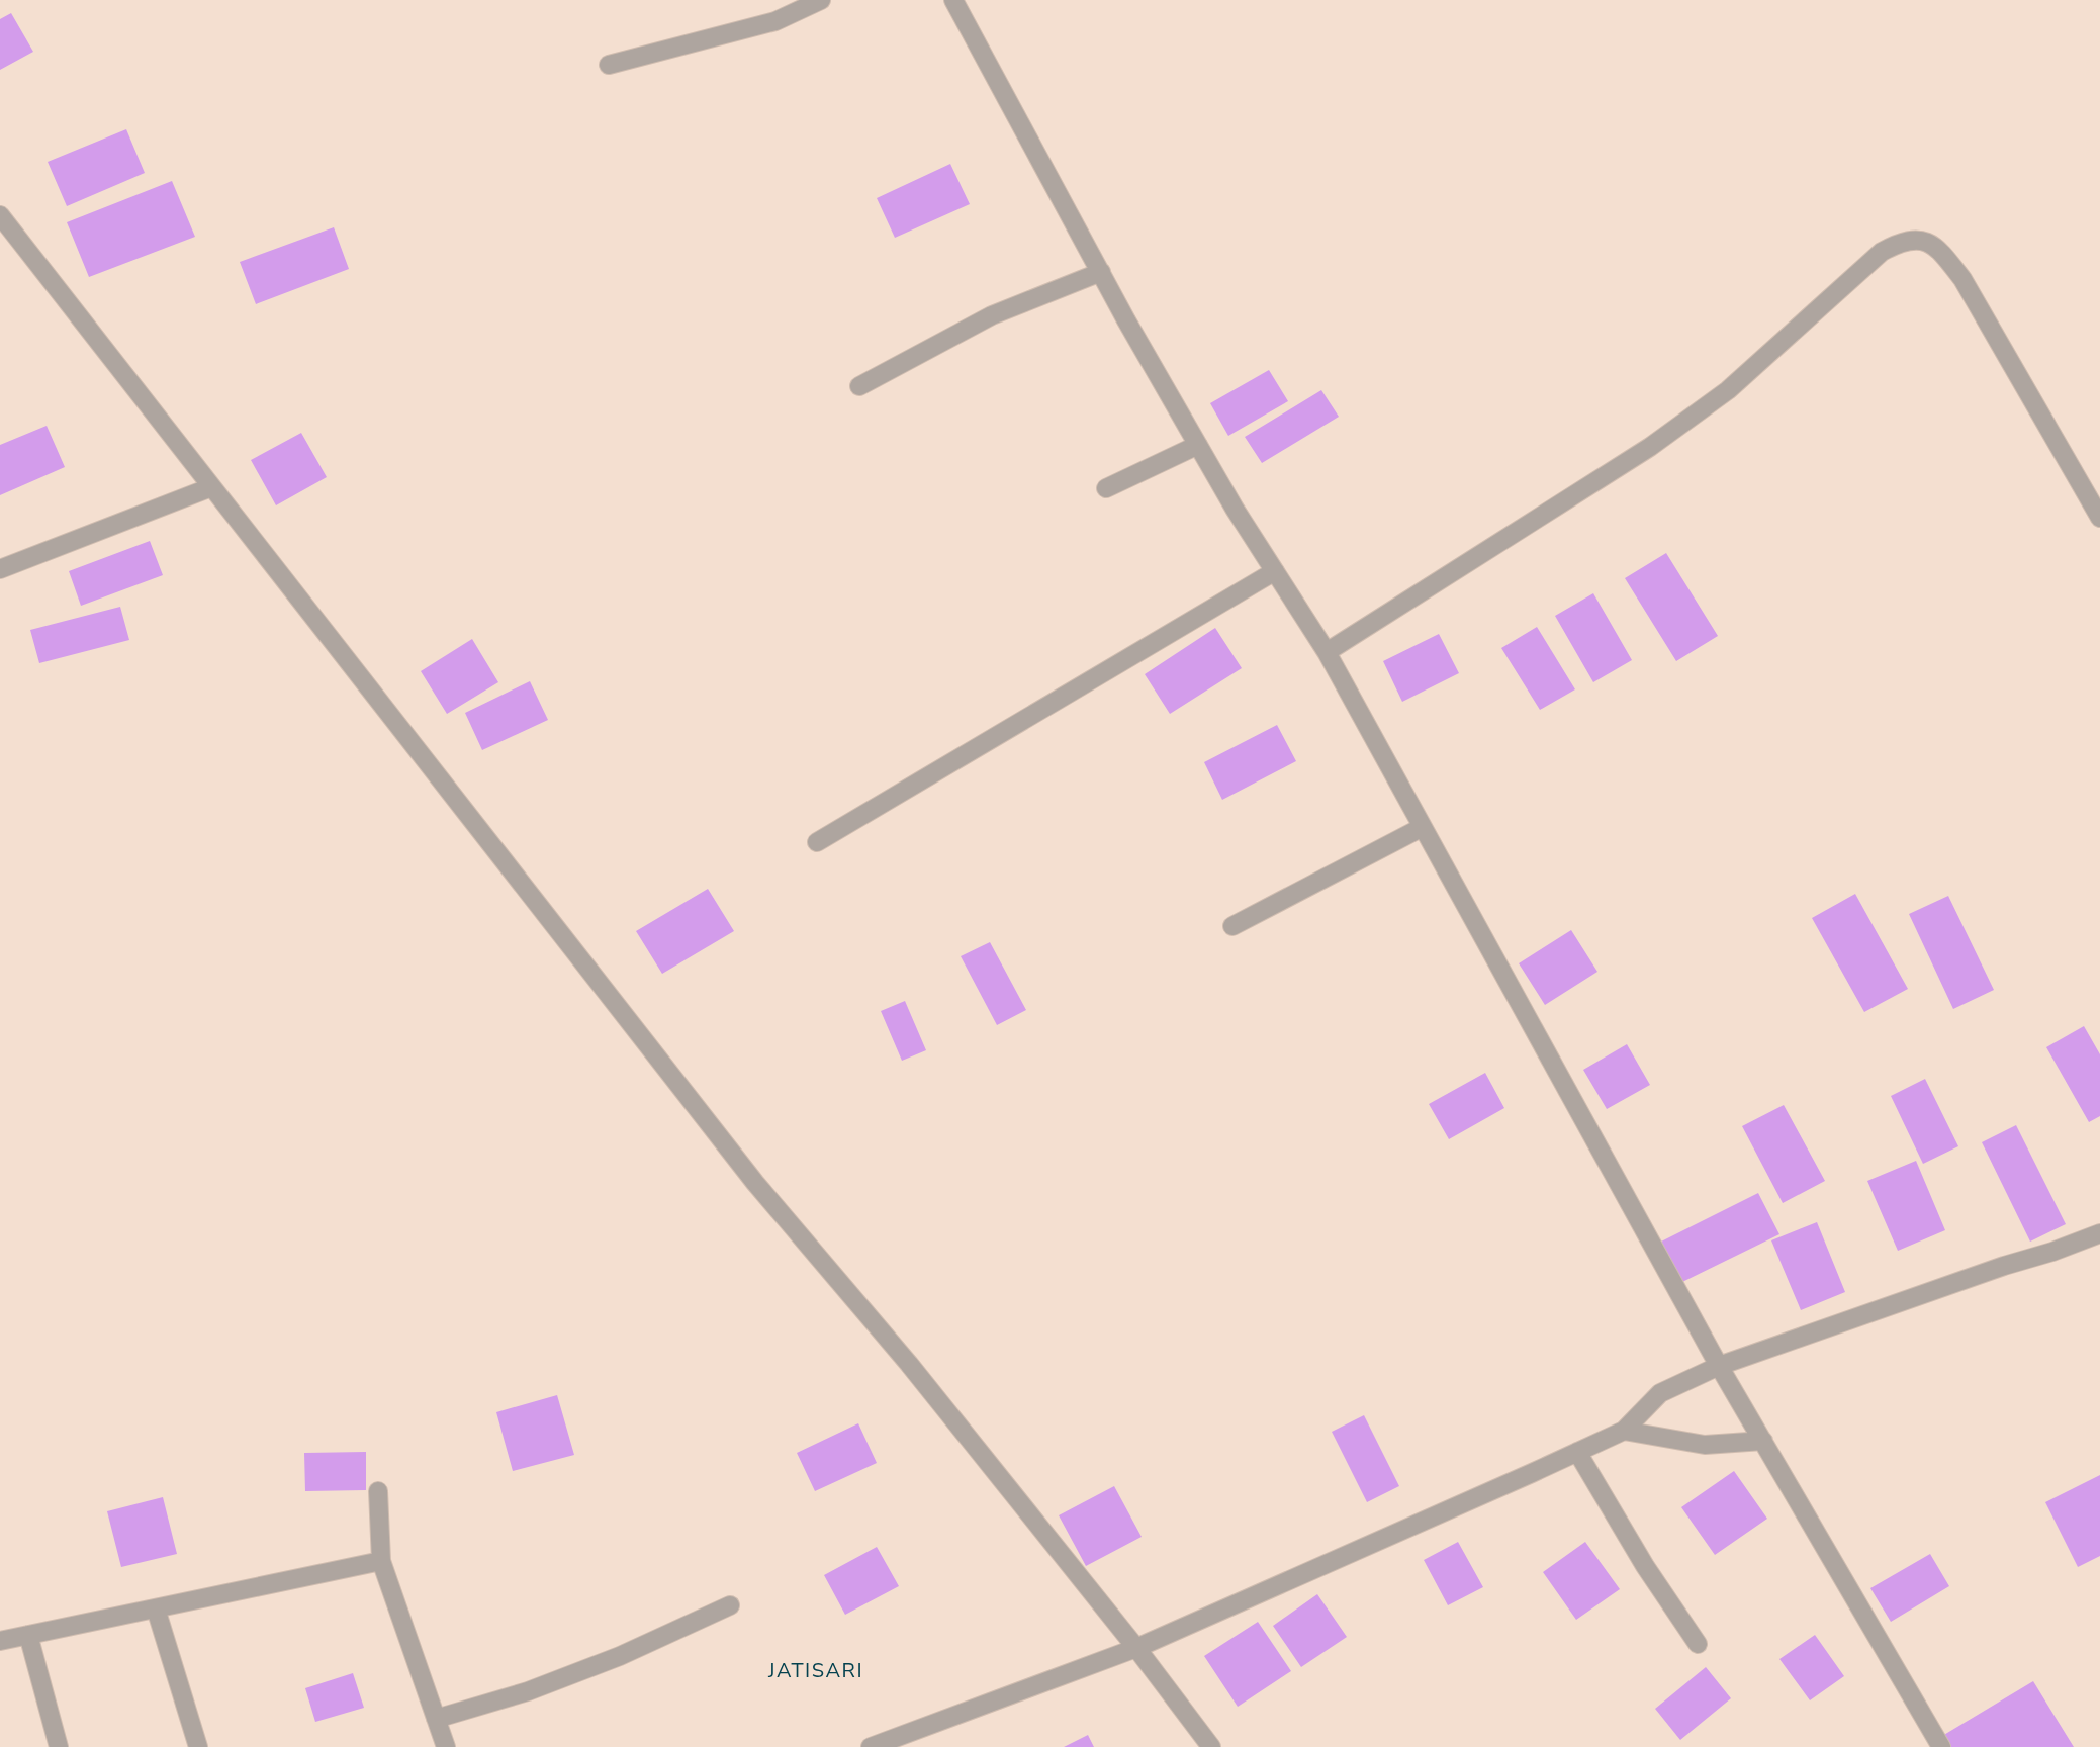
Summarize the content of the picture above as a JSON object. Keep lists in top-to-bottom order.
{
  "districts": ["JATISARI"]
}
